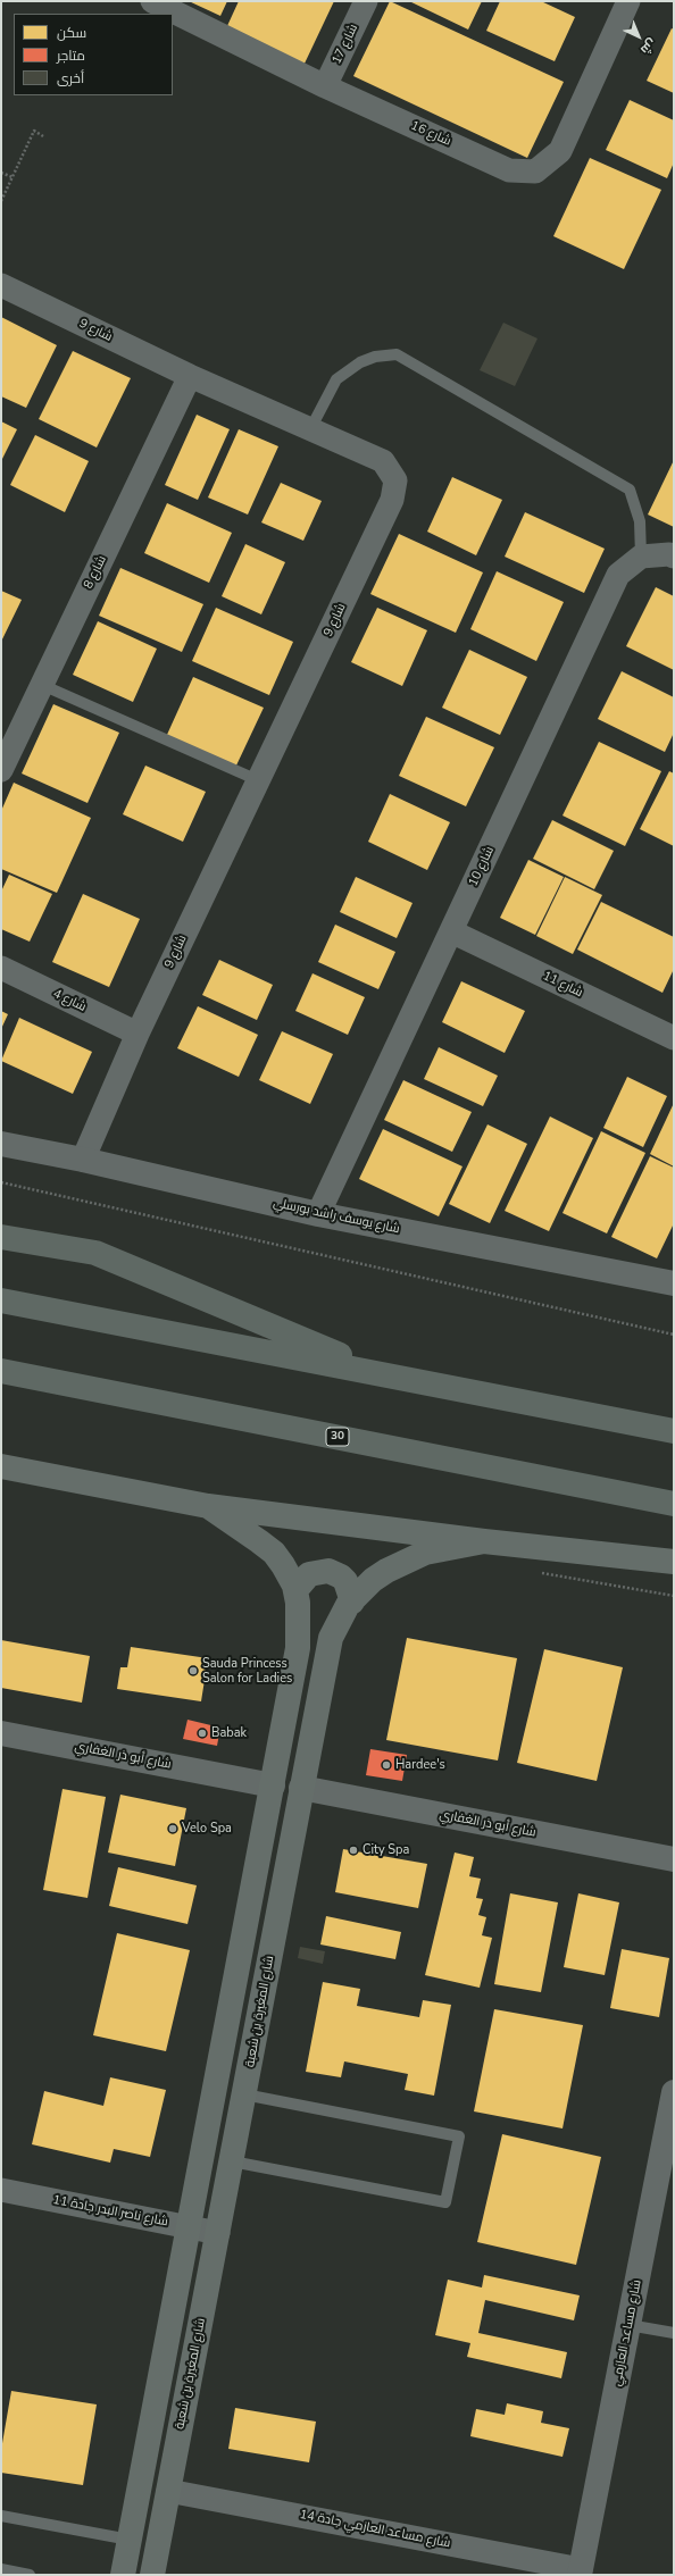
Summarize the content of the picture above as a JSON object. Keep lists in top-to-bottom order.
{
  "streets": {
    "highway": ["30"],
    "main road": ["شارع المغيرة بن شعبة"],
    "street": [
      "شارع 17",
      "شارع 16",
      "شارع 9",
      "شارع 8",
      "شارع 10",
      "شارع 11",
      "شارع 4",
      "شارع يوسف راشد بورسلي",
      "شارع أبو ذر الغفاري",
      "شارع ناصر البدر جادة 11",
      "شارع مساعد العازمي",
      "شارع مساعد العازمي جادة 14"
    ]
  },
  "crossings": [
    ["شارع 17", "شارع 16"],
    ["شارع 9", "شارع 8"],
    ["شارع 9", "شارع 4"],
    ["شارع 9", "شارع يوسف راشد بورسلي"],
    ["شارع 10", "شارع 11"],
    ["شارع 10", "شارع يوسف راشد بورسلي"],
    ["شارع أبو ذر الغفاري", "شارع المغيرة بن شعبة"],
    ["شارع المغيرة بن شعبة", "شارع ناصر البدر جادة 11"],
    ["شارع المغيرة بن شعبة", "شارع مساعد العازمي جادة 14"],
    ["شارع مساعد العازمي", "شارع مساعد العازمي جادة 14"]
  ],
  "places": [
    "Sauda Princess Salon for Ladies",
    "Babak",
    "Hardee's",
    "Velo Spa",
    "City Spa"
  ],
  "legend": ["سكن", "متاجر", "أخرى"],
  "north": "bottom right"
}
